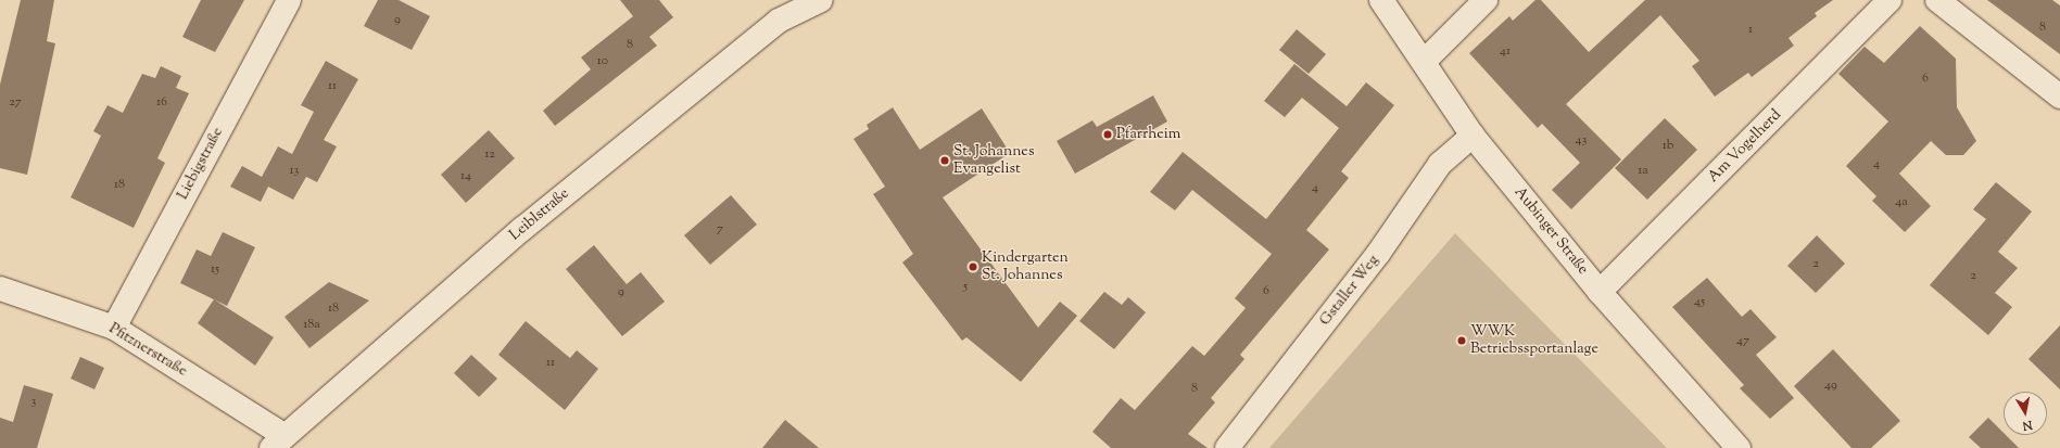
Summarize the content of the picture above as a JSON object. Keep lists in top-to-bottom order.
{
  "streets": {
    "street": [
      "Am Vogelherd",
      "Liebigstraße",
      "Leiblstraße",
      "Aubinger Straße",
      "Gstaller Weg",
      "Pfitznerstraße"
    ]
  },
  "crossings": [
    ["Am Vogelherd", "Aubinger Straße"],
    ["Liebigstraße", "Pfitznerstraße"],
    ["Leiblstraße", "Pfitznerstraße"],
    ["Aubinger Straße", "Gstaller Weg"]
  ],
  "places": [
    "Pfarrheim",
    "St. Johannes Evangelist",
    "Kindergarten St. Johannes",
    "WWK Betriebssportanlage"
  ],
  "house_numbers": [
    "9",
    "8",
    "1",
    "8",
    "41",
    "10",
    "6",
    "11",
    "27",
    "16",
    "43",
    "1b",
    "12",
    "4",
    "13",
    "1a",
    "14",
    "18",
    "4",
    "4a",
    "7",
    "2",
    "15",
    "2",
    "5",
    "6",
    "9",
    "45",
    "18",
    "18a",
    "47",
    "11",
    "49",
    "8",
    "3"
  ],
  "north": "bottom"
}
